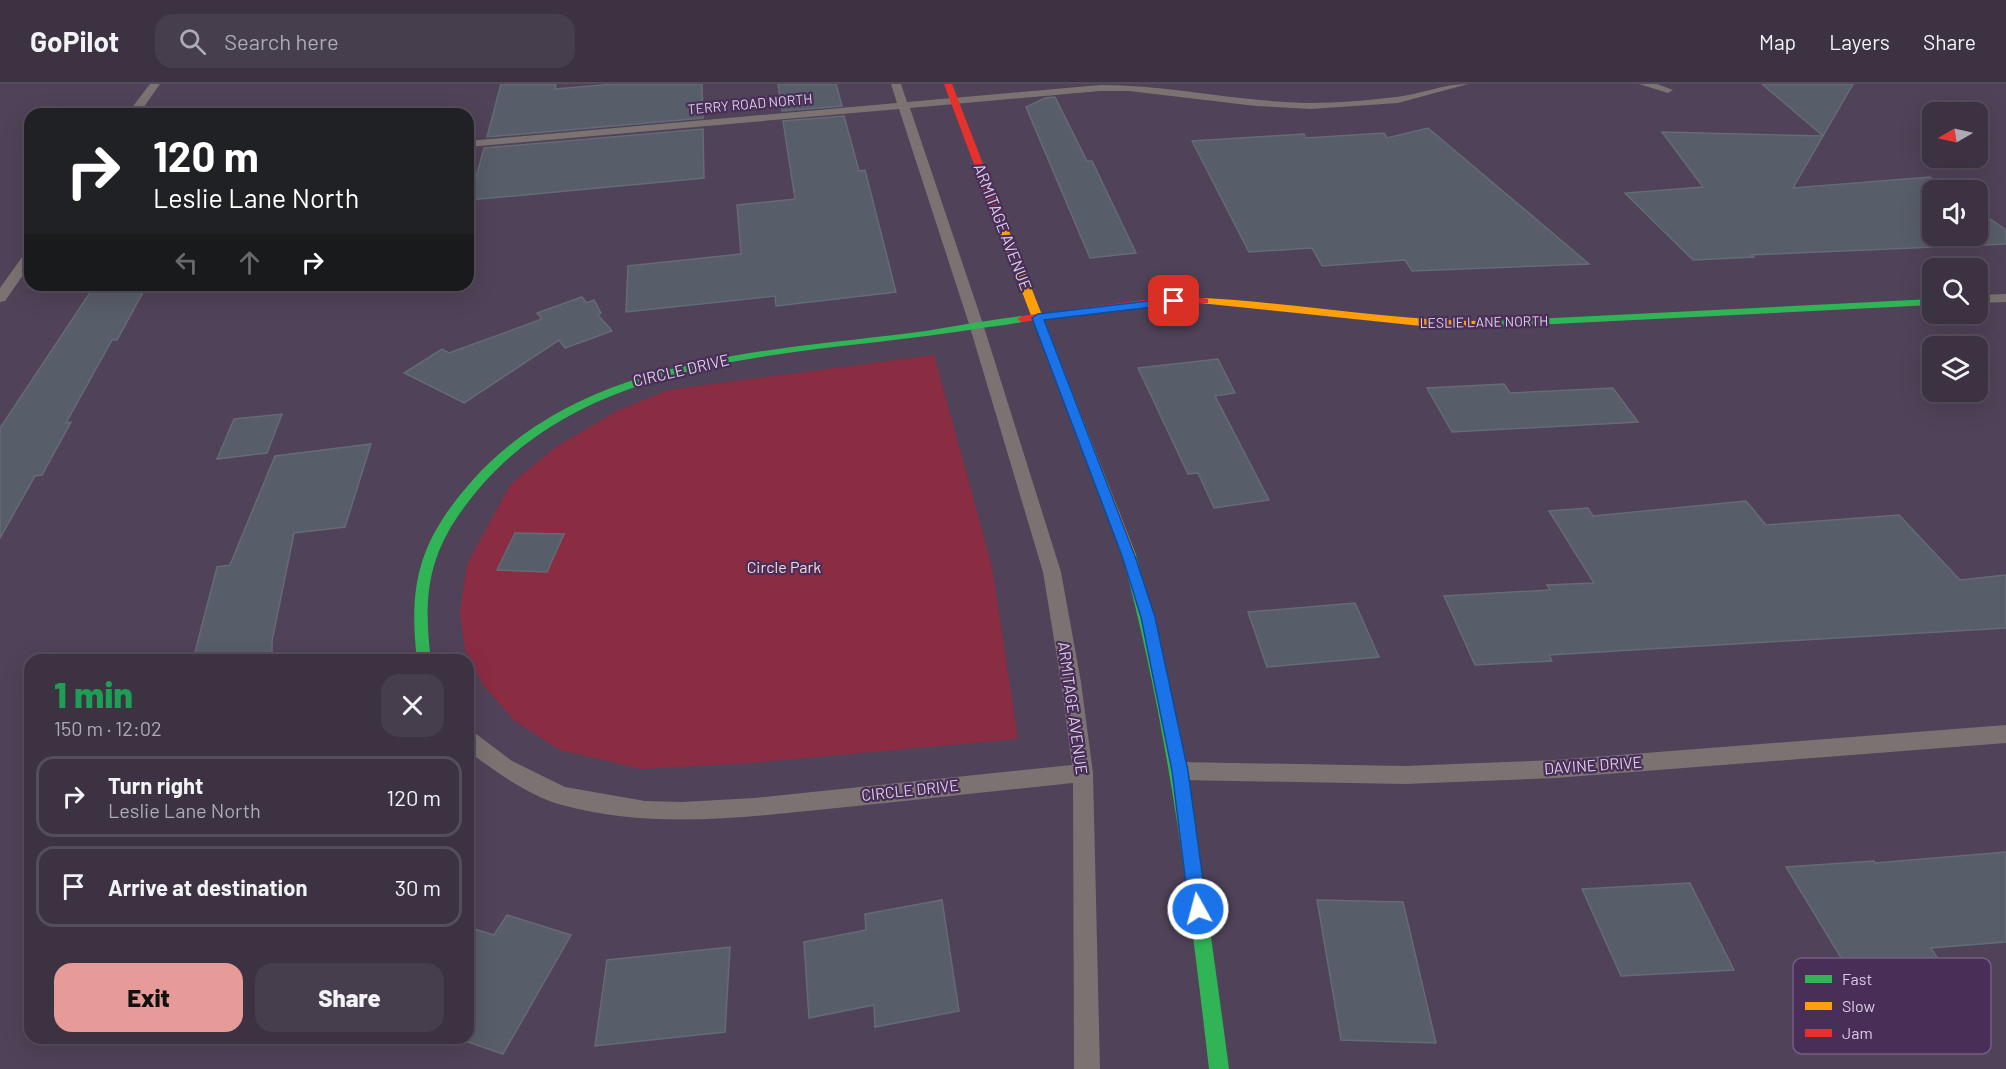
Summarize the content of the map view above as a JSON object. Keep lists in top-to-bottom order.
{
  "streets": {
    "street": [
      "TERRY ROAD NORTH",
      "ARMITAGE AVENUE",
      "LESLIE LANE NORTH",
      "CIRCLE DRIVE",
      "DAVINE DRIVE"
    ]
  },
  "crossings": [
    ["TERRY ROAD NORTH", "ARMITAGE AVENUE"],
    ["ARMITAGE AVENUE", "LESLIE LANE NORTH"],
    ["ARMITAGE AVENUE", "CIRCLE DRIVE"],
    ["ARMITAGE AVENUE", "DAVINE DRIVE"],
    ["LESLIE LANE NORTH", "CIRCLE DRIVE"]
  ],
  "parks": ["Circle Park"],
  "legend": ["Fast", "Slow", "Jam"],
  "north": "left",
  "page": {
    "header": "GoPilot",
    "search": "Search here",
    "nav": ["Map", "Layers", "Share"],
    "turn": ["120 m", "Leslie Lane North"],
    "heading": ["1 min", "150 m · 12:02"],
    "list": [
      {
        "name": "Turn right",
        "note": "Leslie Lane North",
        "value": "120 m"
      },
      {
        "name": "Arrive at destination",
        "value": "30 m"
      }
    ],
    "buttons": ["Exit", "Share"]
  }
}
